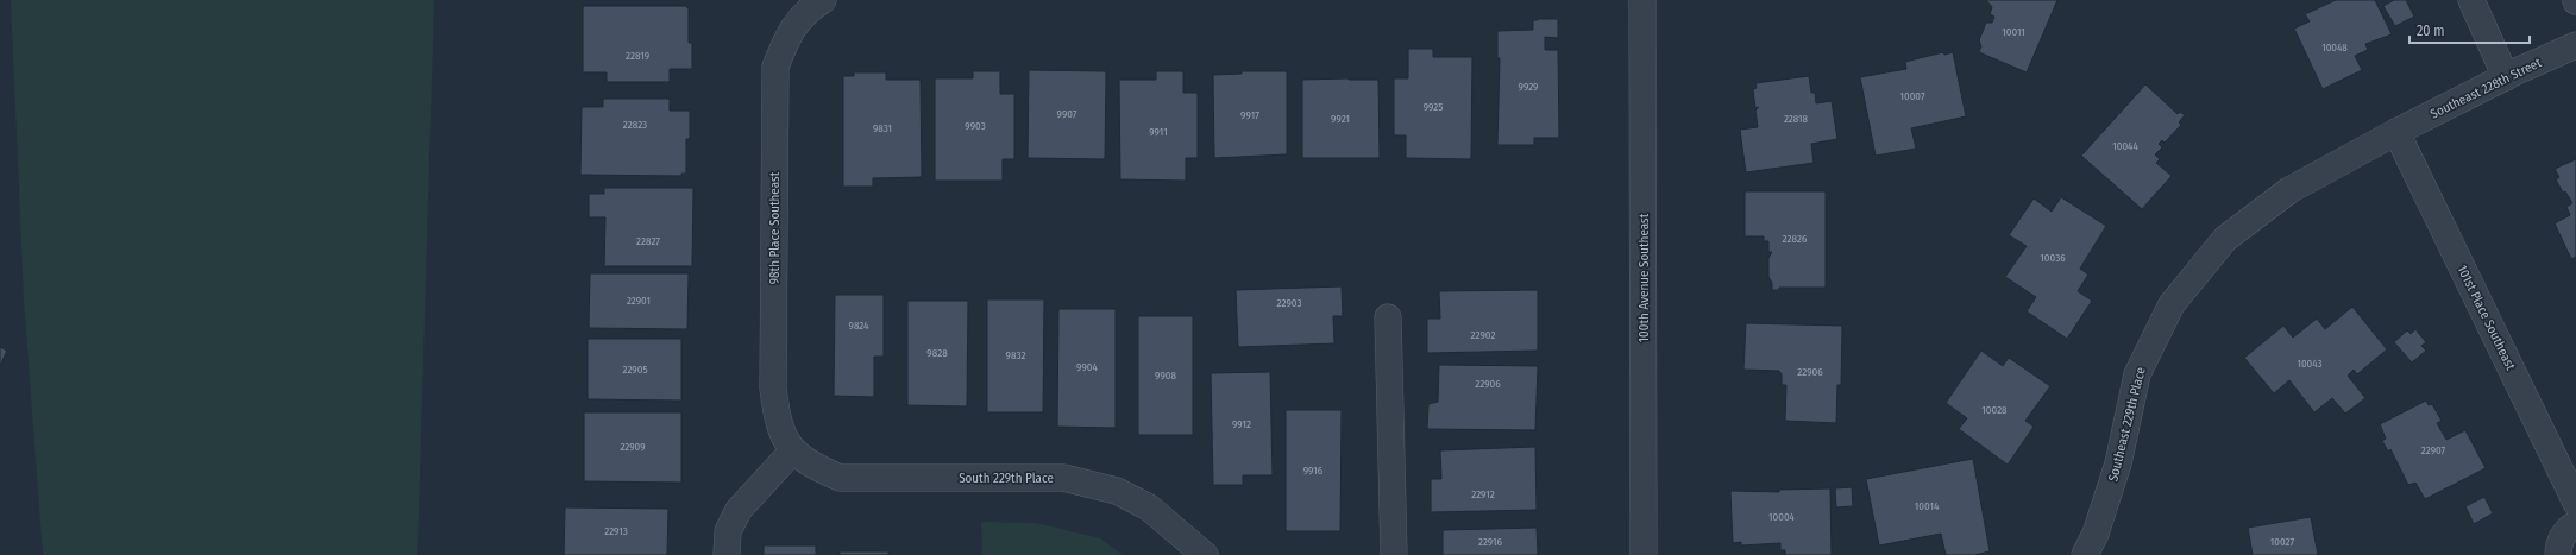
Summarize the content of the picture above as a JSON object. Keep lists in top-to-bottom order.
{
  "streets": {
    "street": [
      "Southeast 228th Street",
      "98th Place Southeast",
      "100th Avenue Southeast",
      "101st Place Southeast",
      "Southeast 229th Place",
      "South 229th Place"
    ]
  },
  "crossings": [
    ["Southeast 228th Street", "101st Place Southeast"],
    ["Southeast 228th Street", "Southeast 229th Place"],
    ["98th Place Southeast", "South 229th Place"],
    ["101st Place Southeast", "Southeast 229th Place"]
  ],
  "house_numbers": [
    "10011",
    "10048",
    "22819",
    "9929",
    "10007",
    "9925",
    "9907",
    "9917",
    "9921",
    "22818",
    "22823",
    "9903",
    "9831",
    "9911",
    "10044",
    "22826",
    "22827",
    "10036",
    "22901",
    "22903",
    "9824",
    "22902",
    "9828",
    "9832",
    "10043",
    "9904",
    "22905",
    "22906",
    "9908",
    "22906",
    "10028",
    "9912",
    "22909",
    "22907",
    "9916",
    "22912",
    "10014",
    "10004",
    "22913",
    "22916",
    "10027"
  ],
  "scale_bar": "20 m"
}
